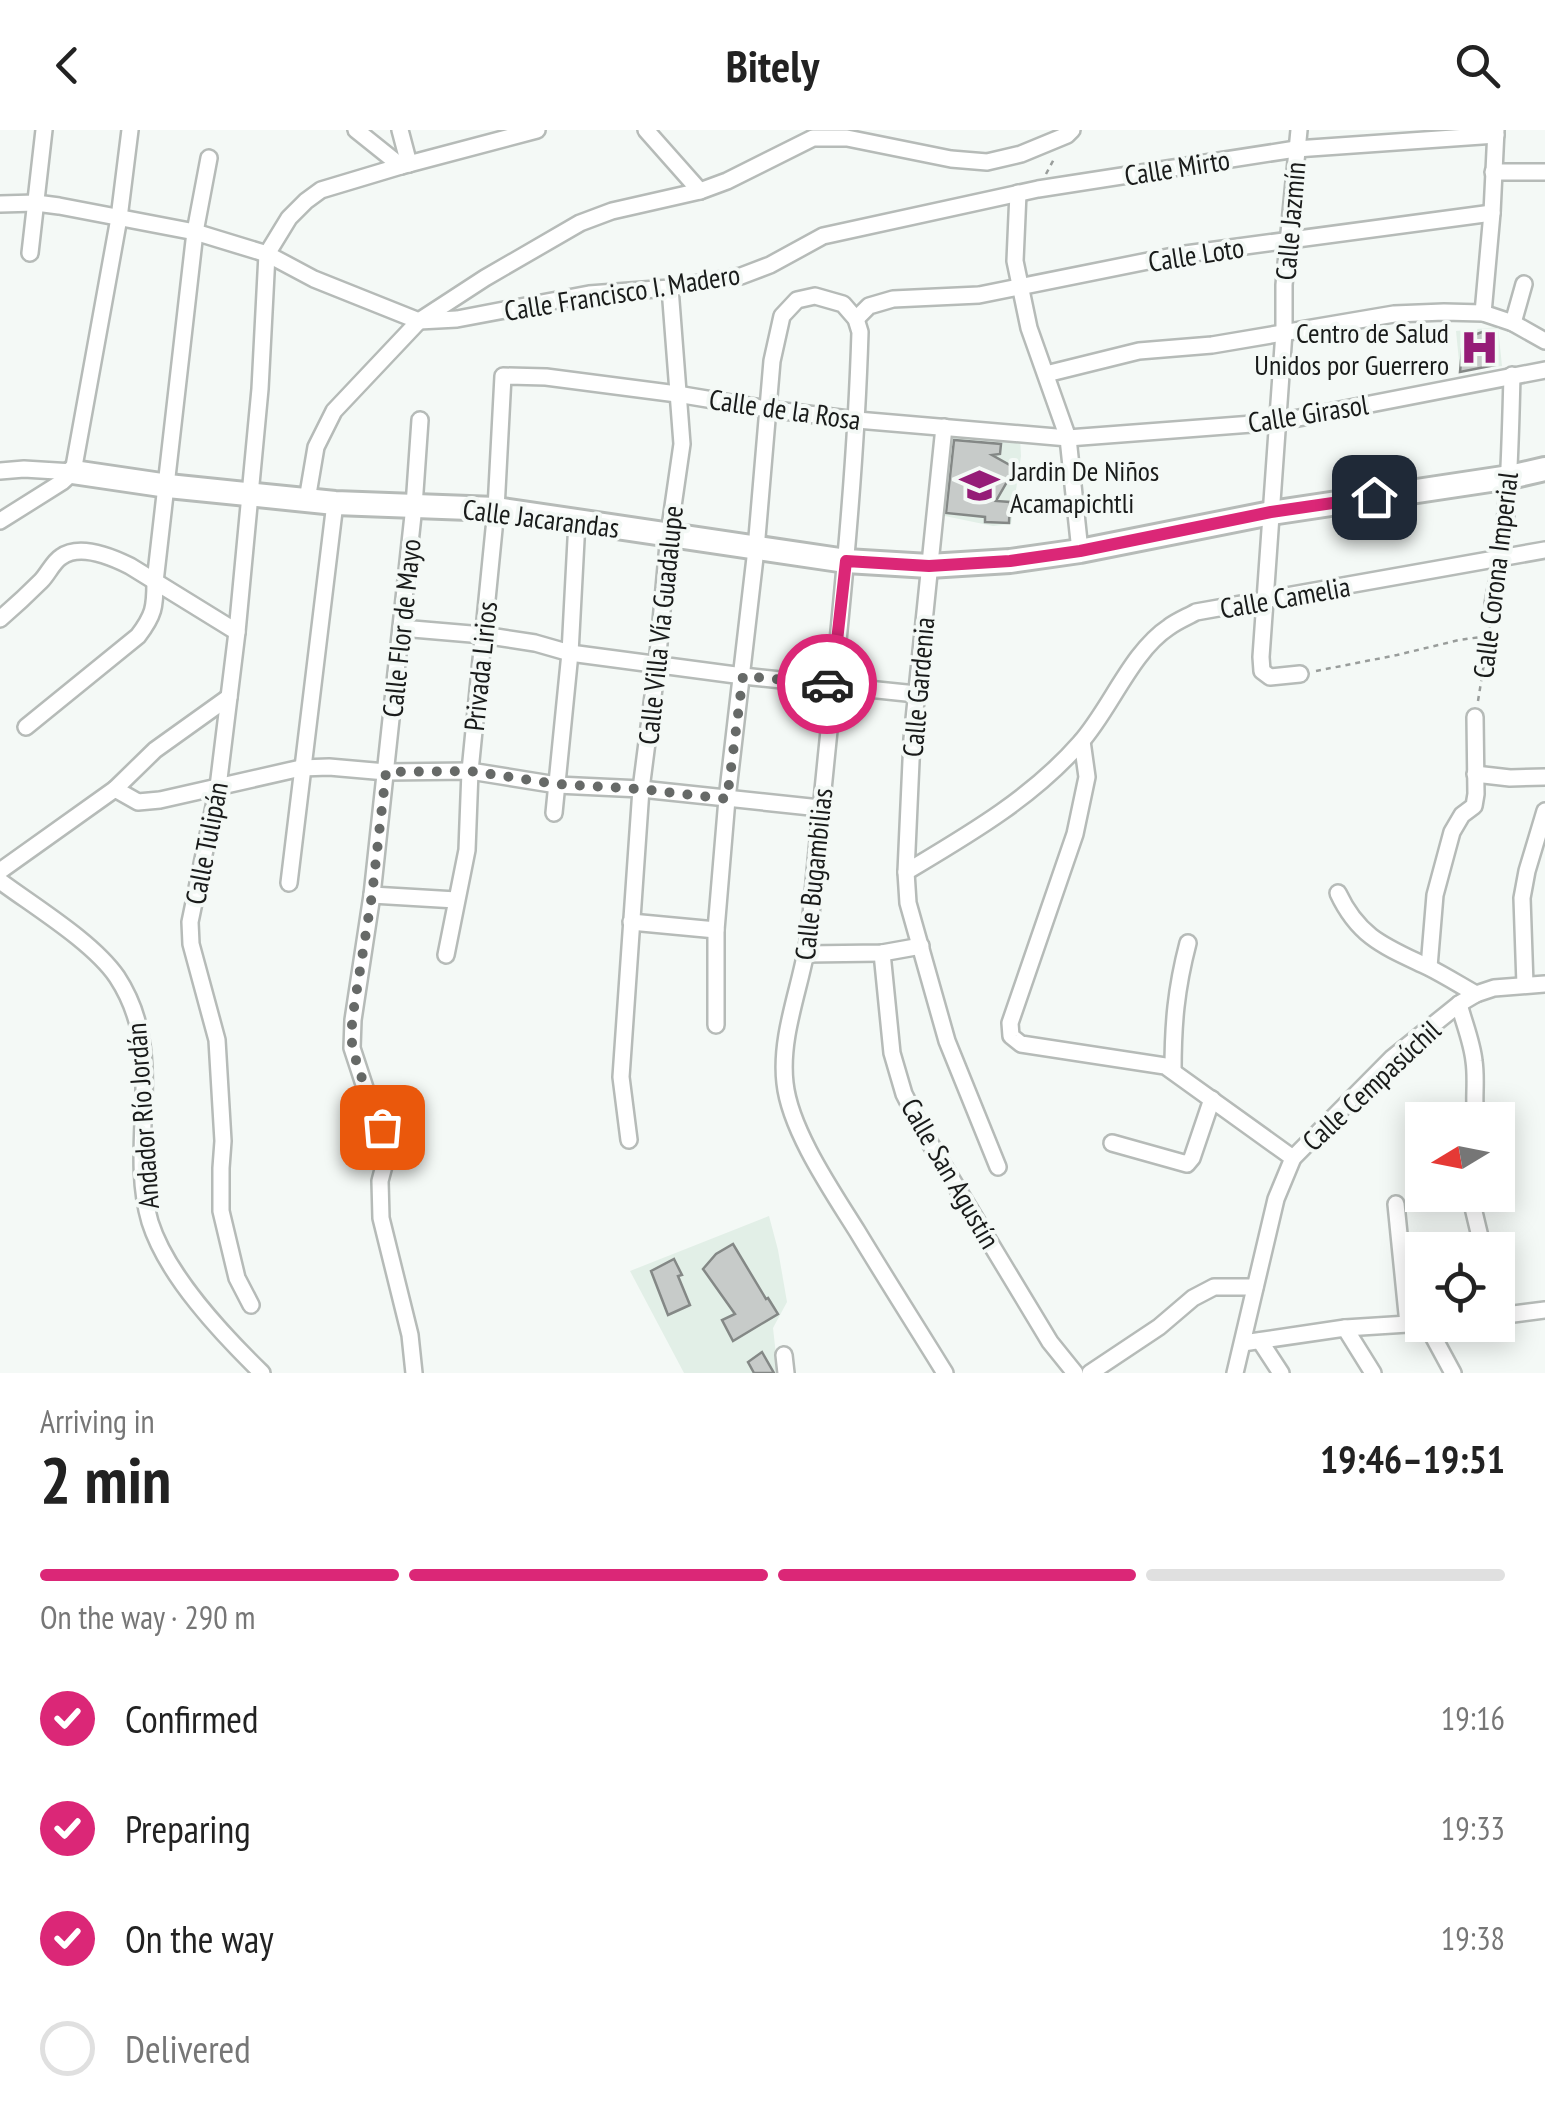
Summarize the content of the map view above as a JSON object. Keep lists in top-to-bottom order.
{
  "streets": {
    "street": [
      "Calle Mirto",
      "Calle Jazmín",
      "Calle Loto",
      "Calle Francisco I. Madero",
      "Calle de la Rosa",
      "Calle Girasol",
      "Calle Jacarandas",
      "Calle Corona Imperial",
      "Calle Camelia",
      "Calle Villa Vía Guadalupe",
      "Calle Flor de Mayo",
      "Privada Lirios",
      "Calle Gardenia",
      "Calle Tulipán",
      "Calle Bugambilias",
      "Calle Cempasúchil",
      "Andador Río Jordán",
      "Calle San Agustín"
    ]
  },
  "crossings": [
    ["Calle Mirto", "Calle Jazmín"],
    ["Calle Mirto", "Calle Francisco I. Madero"],
    ["Calle Jazmín", "Calle Loto"],
    ["Calle Jazmín", "Calle Girasol"],
    ["Calle Jazmín", "Calle Jacarandas"],
    ["Calle Jazmín", "Calle Camelia"],
    ["Calle Francisco I. Madero", "Calle Villa Vía Guadalupe"],
    ["Calle Francisco I. Madero", "Calle Tulipán"],
    ["Calle de la Rosa", "Calle Girasol"],
    ["Calle de la Rosa", "Calle Villa Vía Guadalupe"],
    ["Calle de la Rosa", "Privada Lirios"],
    ["Calle de la Rosa", "Calle Gardenia"],
    ["Calle de la Rosa", "Calle Bugambilias"],
    ["Calle Girasol", "Calle Corona Imperial"],
    ["Calle Jacarandas", "Calle Corona Imperial"],
    ["Calle Jacarandas", "Calle Villa Vía Guadalupe"],
    ["Calle Jacarandas", "Calle Flor de Mayo"],
    ["Calle Jacarandas", "Privada Lirios"],
    ["Calle Jacarandas", "Calle Gardenia"],
    ["Calle Jacarandas", "Calle Tulipán"],
    ["Calle Jacarandas", "Calle Bugambilias"],
    ["Calle Corona Imperial", "Calle Camelia"],
    ["Calle Camelia", "Calle Gardenia"]
  ],
  "places": {
    "hospital": ["Centro de Salud Unidos por Guerrero"],
    "school or university": ["Jardin De Niños Acamapichtli"]
  },
  "north": "left",
  "page": {
    "header": "Bitely",
    "heading": ["2 min", "Arriving in", "19:46–19:51"],
    "bar": "On the way · 290 m",
    "list": [
      ["Confirmed", "19:16"],
      ["Preparing", "19:33"],
      ["On the way", "19:38"],
      "Delivered"
    ]
  }
}
